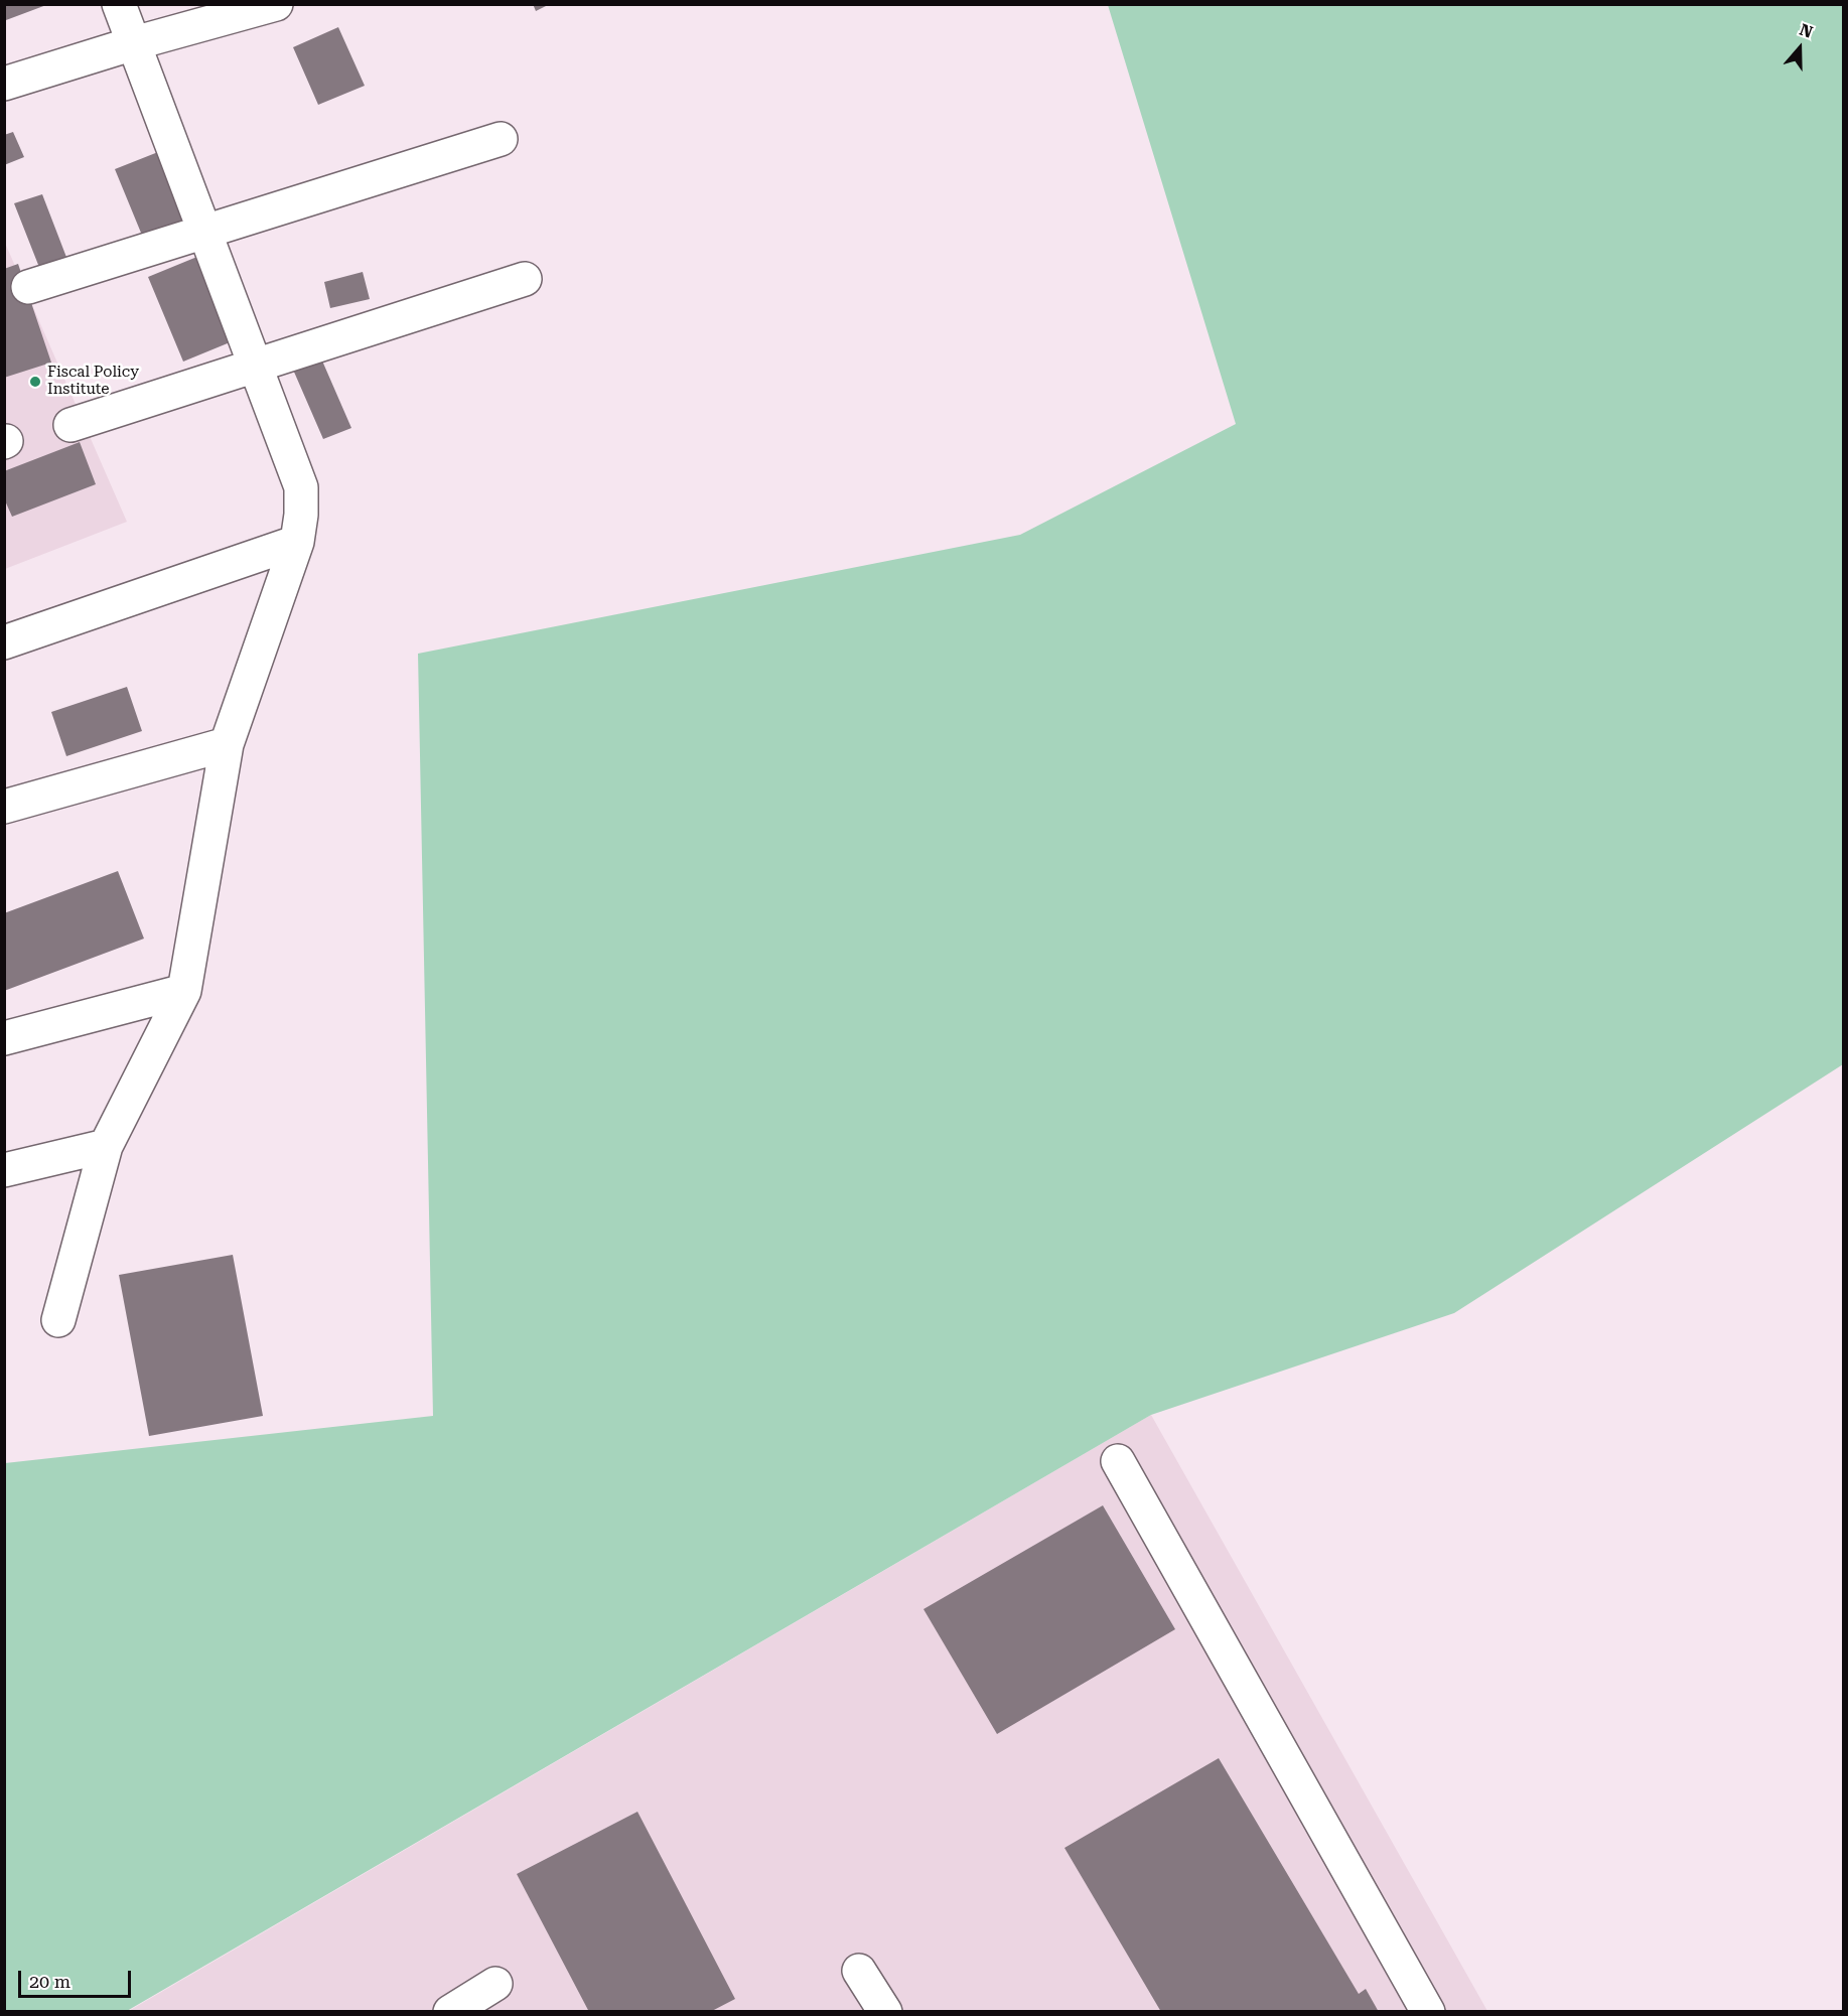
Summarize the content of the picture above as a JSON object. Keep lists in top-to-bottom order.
{
  "places": ["Fiscal Policy Institute"],
  "scale_bar": "20 m",
  "north": "top"
}
